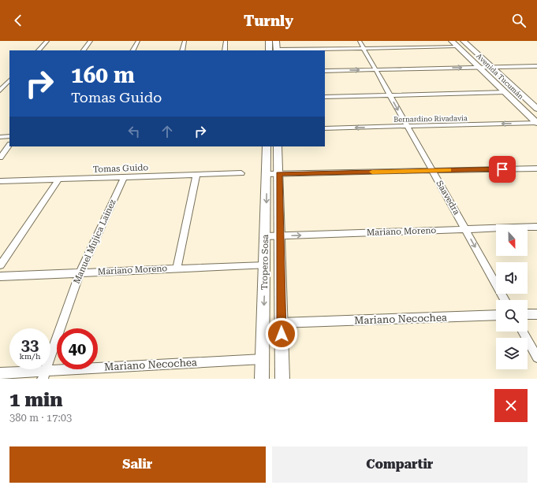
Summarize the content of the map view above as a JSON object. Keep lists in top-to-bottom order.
{
  "streets": {
    "street": [
      "Avenida Tucumán",
      "Bernardino Rivadavia",
      "Tomas Guido",
      "Saavedra",
      "Mariano Moreno",
      "Manuel Mujica Lainez",
      "Tropero Sosa",
      "Mariano Necochea"
    ]
  },
  "crossings": [
    ["Avenida Tucumán", "Bernardino Rivadavia"],
    ["Bernardino Rivadavia", "Saavedra"],
    ["Tomas Guido", "Manuel Mujica Lainez"],
    ["Saavedra", "Mariano Moreno"],
    ["Mariano Moreno", "Manuel Mujica Lainez"],
    ["Mariano Moreno", "Tropero Sosa"],
    ["Manuel Mujica Lainez", "Mariano Necochea"],
    ["Tropero Sosa", "Mariano Necochea"]
  ],
  "one_way": ["Saavedra"],
  "north": "bottom",
  "page": {
    "header": "Turnly",
    "turn": ["160 m", "Tomas Guido"],
    "speed": "33 km/h",
    "limit": "40",
    "heading": ["1 min", "380 m · 17:03"],
    "buttons": ["Salir", "Compartir"]
  }
}
